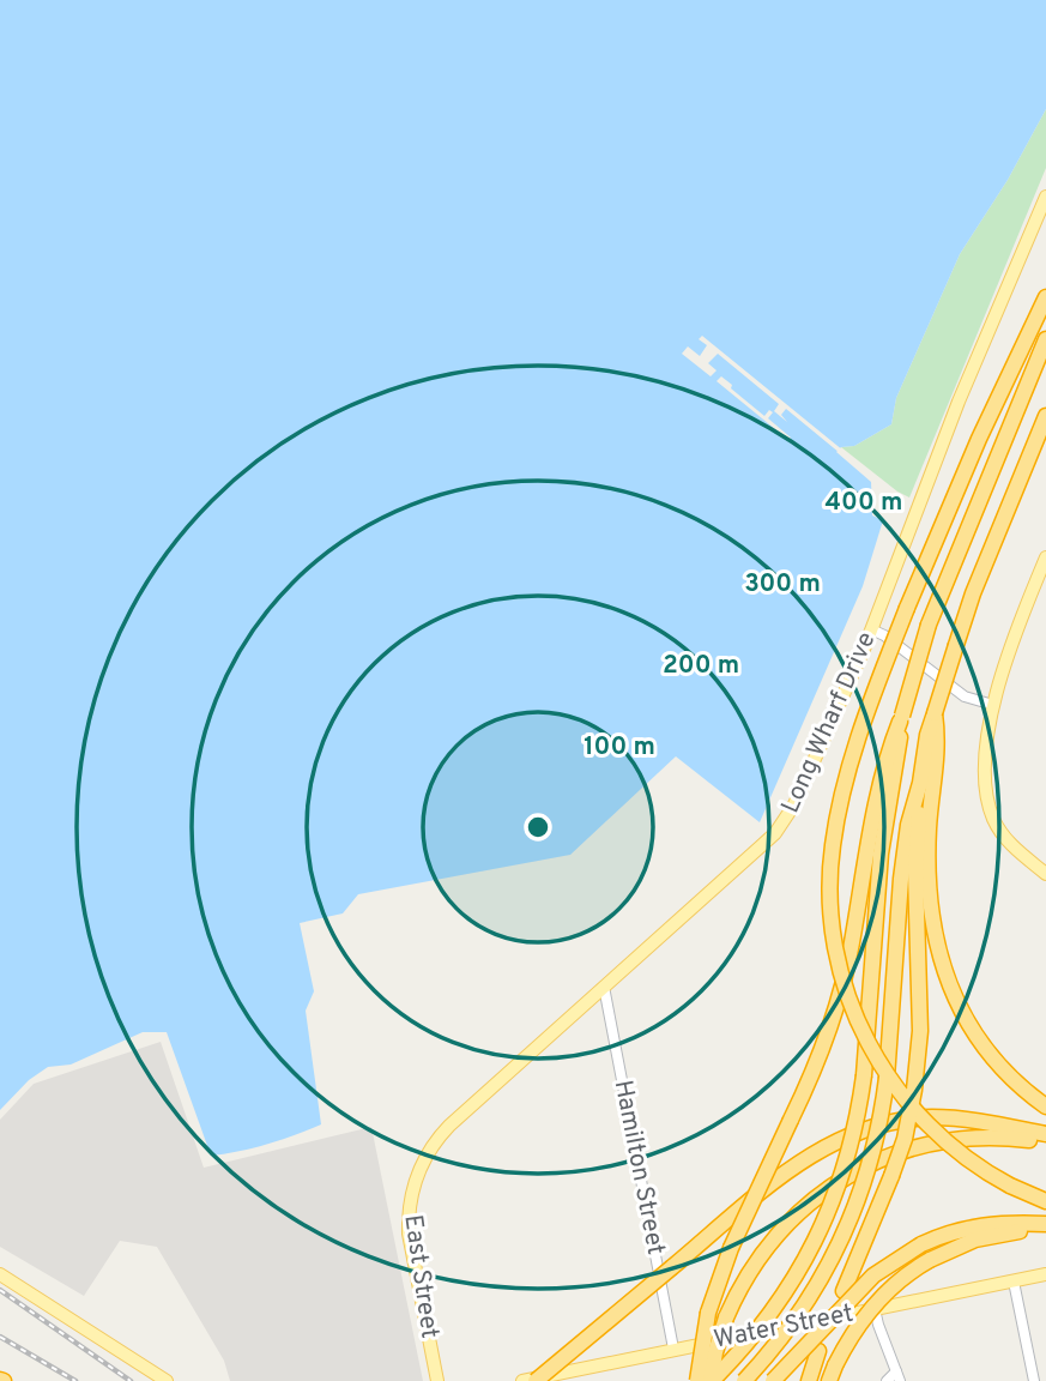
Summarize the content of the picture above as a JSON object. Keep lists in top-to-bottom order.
{
  "streets": {
    "main road": ["Long Wharf Drive", "East Street", "Water Street"],
    "street": ["Hamilton Street"]
  },
  "crossings": [
    ["Long Wharf Drive", "Hamilton Street"],
    ["Long Wharf Drive", "East Street"],
    ["Hamilton Street", "Water Street"]
  ],
  "rings": [
    "400 m",
    "300 m",
    "200 m",
    "100 m"
  ]
}
